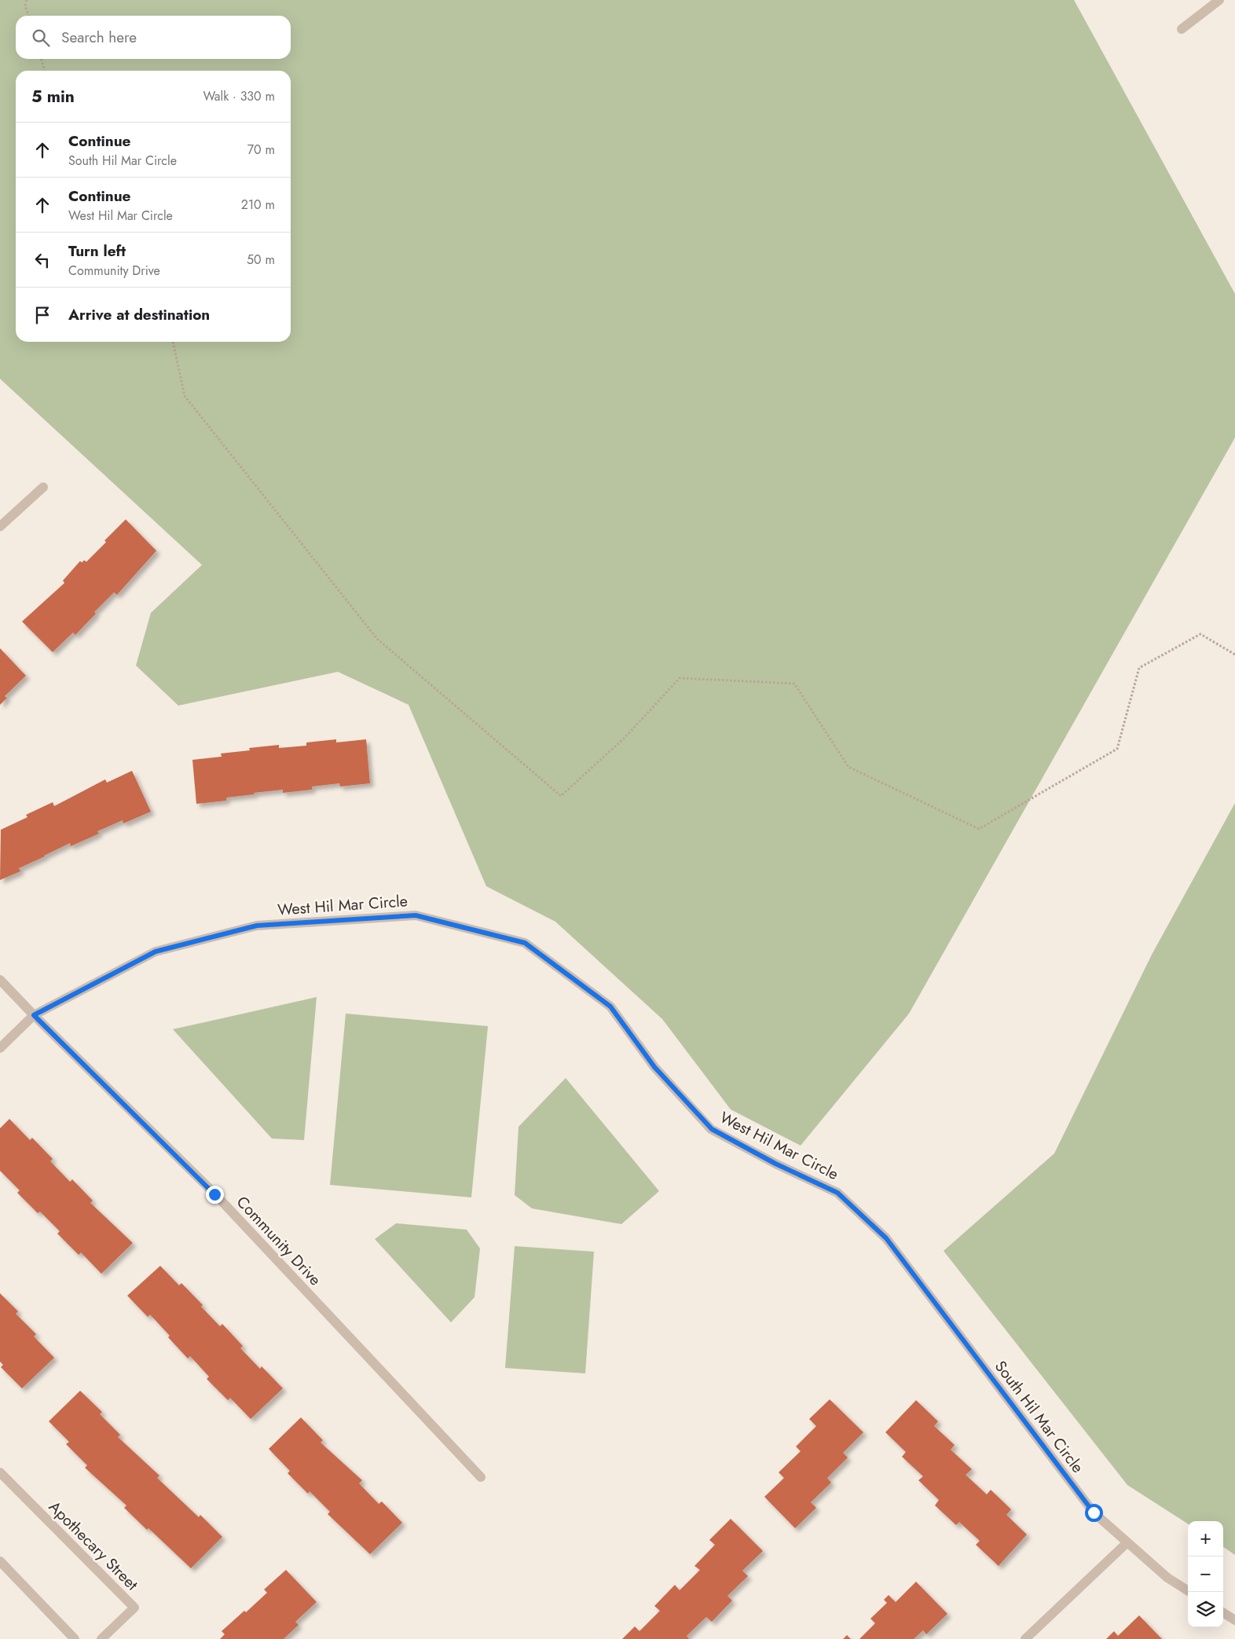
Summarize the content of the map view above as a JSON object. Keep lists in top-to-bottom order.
{
  "streets": {
    "street": [
      "West Hil Mar Circle",
      "Community Drive",
      "South Hil Mar Circle",
      "Apothecary Street"
    ]
  },
  "crossings": [
    ["West Hil Mar Circle", "Community Drive"],
    ["West Hil Mar Circle", "South Hil Mar Circle"]
  ],
  "page": {
    "search": "Search here",
    "heading": ["5 min", "Walk · 330 m"],
    "list": [
      ["Continue", "South Hil Mar Circle", "70 m"],
      ["Continue", "West Hil Mar Circle", "210 m"],
      ["Turn left", "Community Drive", "50 m"],
      "Arrive at destination"
    ],
    "map_buttons": ["+", "−"]
  }
}
